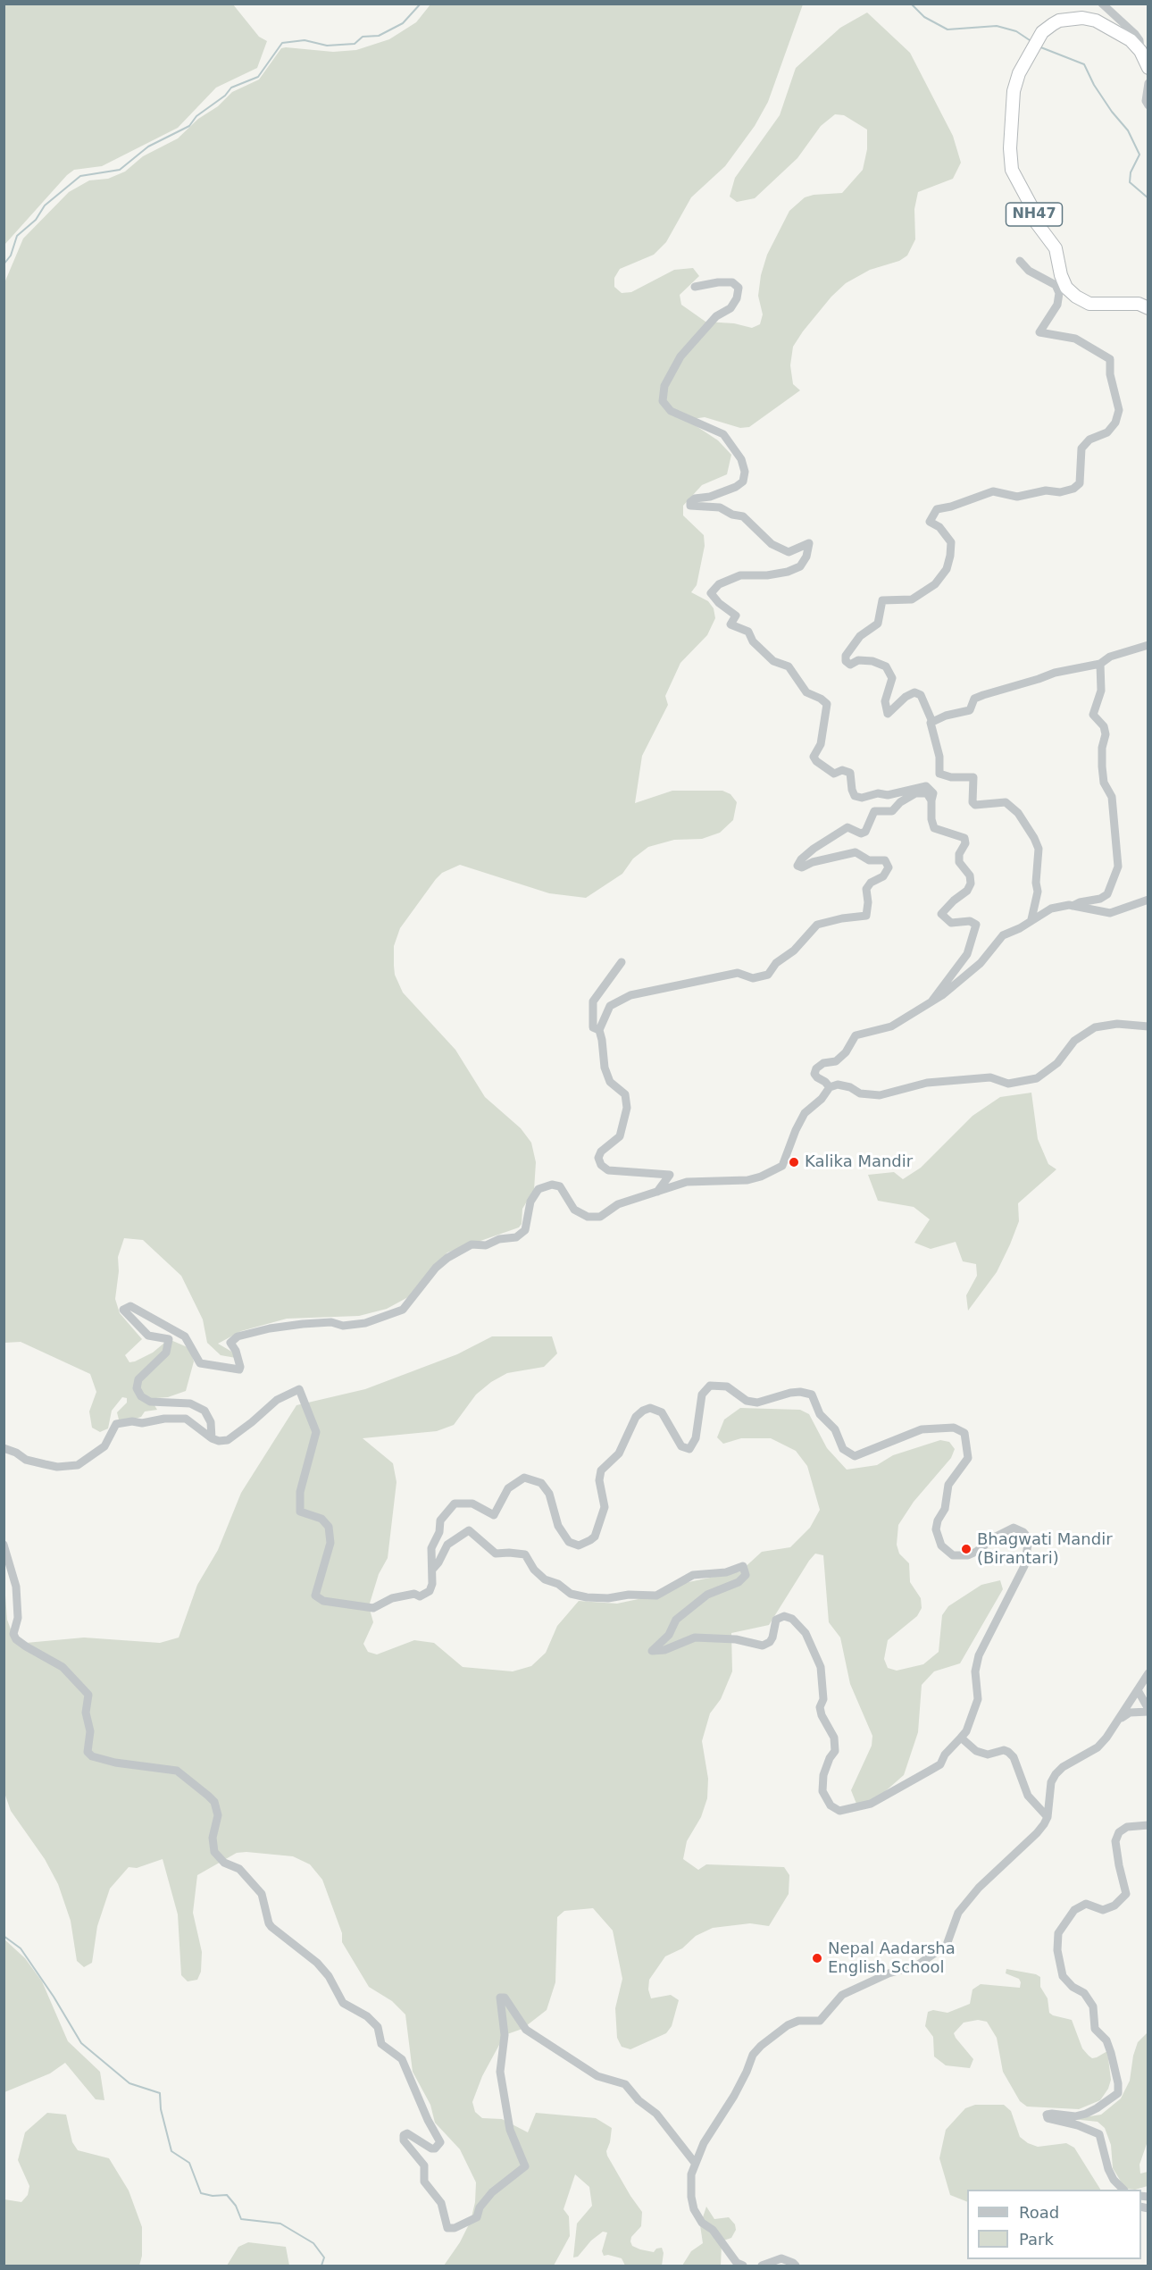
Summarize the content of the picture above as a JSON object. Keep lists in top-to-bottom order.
{
  "streets": {
    "highway": ["NH47"]
  },
  "places": ["Kalika Mandir", "Bhagwati Mandir (Birantari)", "Nepal Aadarsha English School"],
  "legend": ["Road", "Park"]
}
